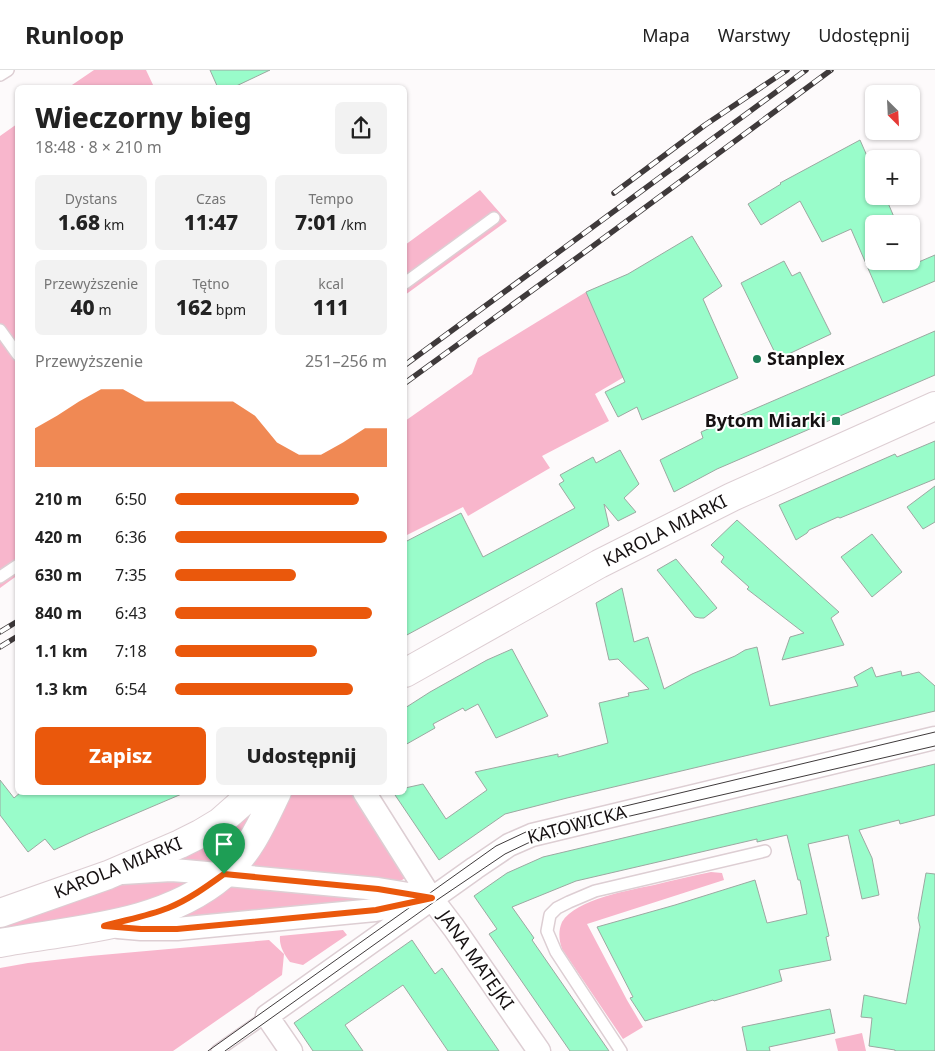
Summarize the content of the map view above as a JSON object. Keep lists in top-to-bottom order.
{
  "streets": {
    "main road": ["KAROLA MIARKI"],
    "street": ["KATOWICKA", "JANA MATEJKI"]
  },
  "crossings": [
    ["KATOWICKA", "JANA MATEJKI"]
  ],
  "places": {
    "other": ["Stanplex"],
    "transit": ["Bytom Miarki"]
  },
  "north": "bottom right",
  "page": {
    "header": "Runloop",
    "nav": ["Mapa", "Warstwy", "Udostępnij"],
    "map_buttons": ["+", "−"],
    "heading": ["Wieczorny bieg", "18:48 · 8 × 210 m"],
    "stats": [
      ["Dystans", "1.68 km"],
      ["Czas", "11:47"],
      ["Tempo", "7:01 /km"],
      ["Przewyższenie", "40 m"],
      ["Tętno", "162 bpm"],
      ["kcal", "111"]
    ],
    "chart": ["Przewyższenie", "251–256 m"],
    "list": [
      {
        "name": "210 m",
        "note": "6:50"
      },
      {
        "name": "420 m",
        "note": "6:36"
      },
      {
        "name": "630 m",
        "note": "7:35"
      },
      {
        "name": "840 m",
        "note": "6:43"
      },
      {
        "name": "1.1 km",
        "note": "7:18"
      },
      {
        "name": "1.3 km",
        "note": "6:54"
      }
    ],
    "buttons": ["Zapisz", "Udostępnij"]
  }
}
